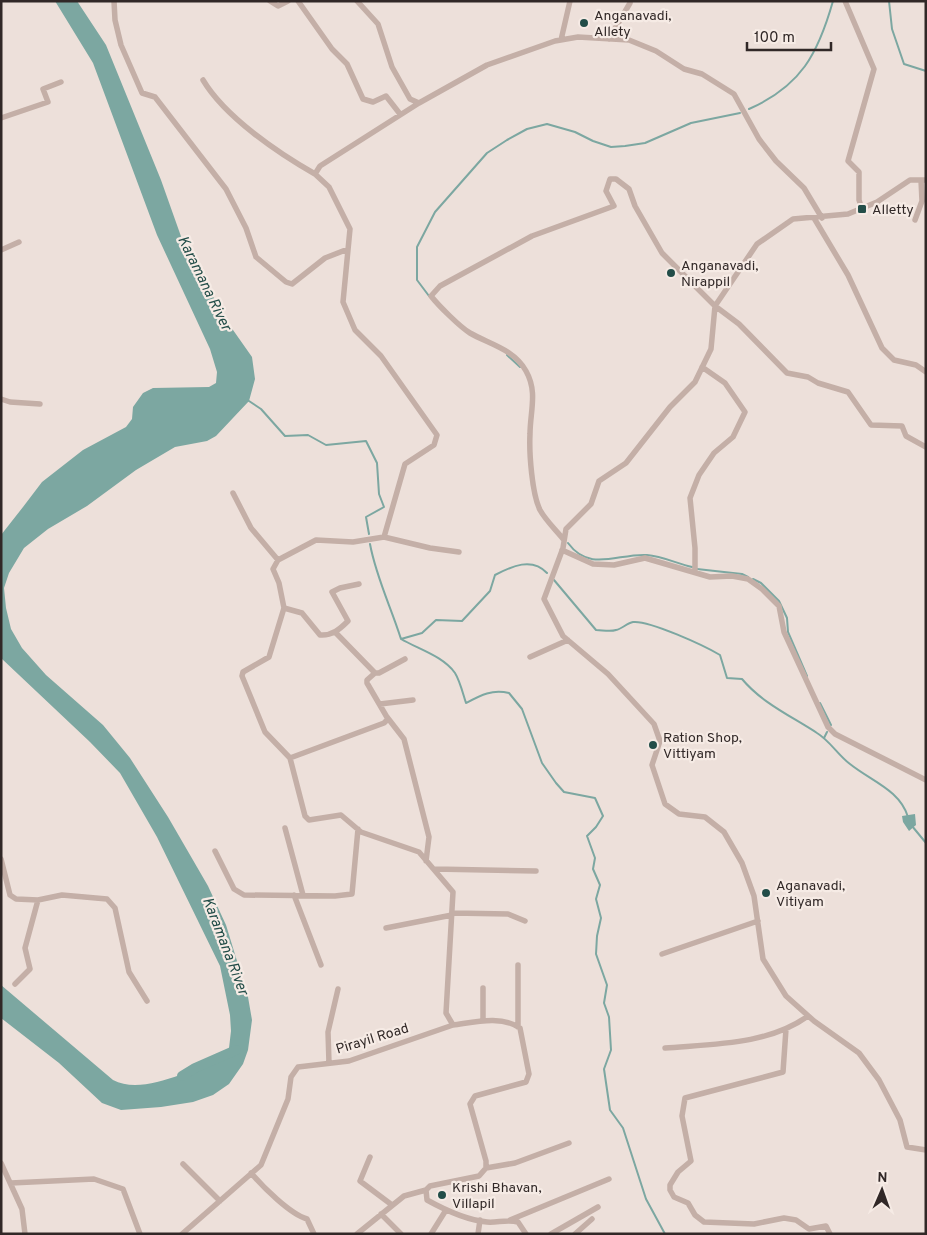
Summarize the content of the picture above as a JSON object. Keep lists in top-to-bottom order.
{
  "streets": {
    "street": ["Pirayil Road"]
  },
  "water": ["Karamana River"],
  "places": {
    "other": [
      "Anganavadi, Allety",
      "Anganavadi, Nirappil",
      "Ration Shop, Vittiyam",
      "Aganavadi, Vitiyam",
      "Krishi Bhavan, Villapil"
    ],
    "transit": ["Alletty"]
  },
  "scale_bar": "100 m",
  "north": "top"
}
